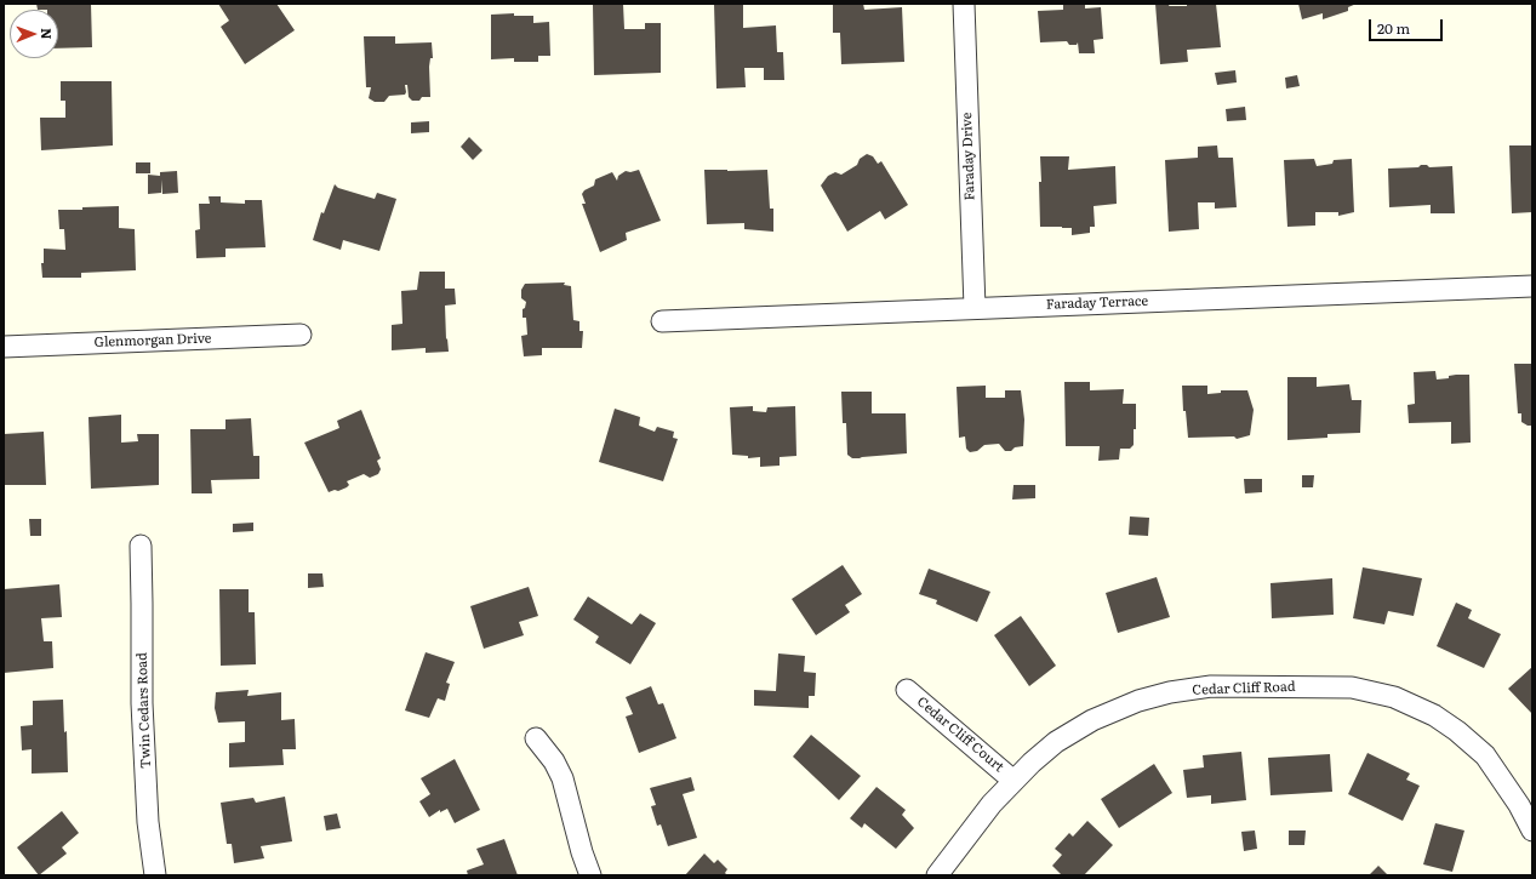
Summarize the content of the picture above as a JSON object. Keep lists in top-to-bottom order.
{
  "streets": {
    "street": [
      "Faraday Drive",
      "Faraday Terrace",
      "Glenmorgan Drive",
      "Cedar Cliff Road",
      "Twin Cedars Road",
      "Cedar Cliff Court"
    ]
  },
  "crossings": [
    ["Faraday Drive", "Faraday Terrace"],
    ["Cedar Cliff Road", "Cedar Cliff Court"]
  ],
  "scale_bar": "20 m",
  "north": "right"
}
